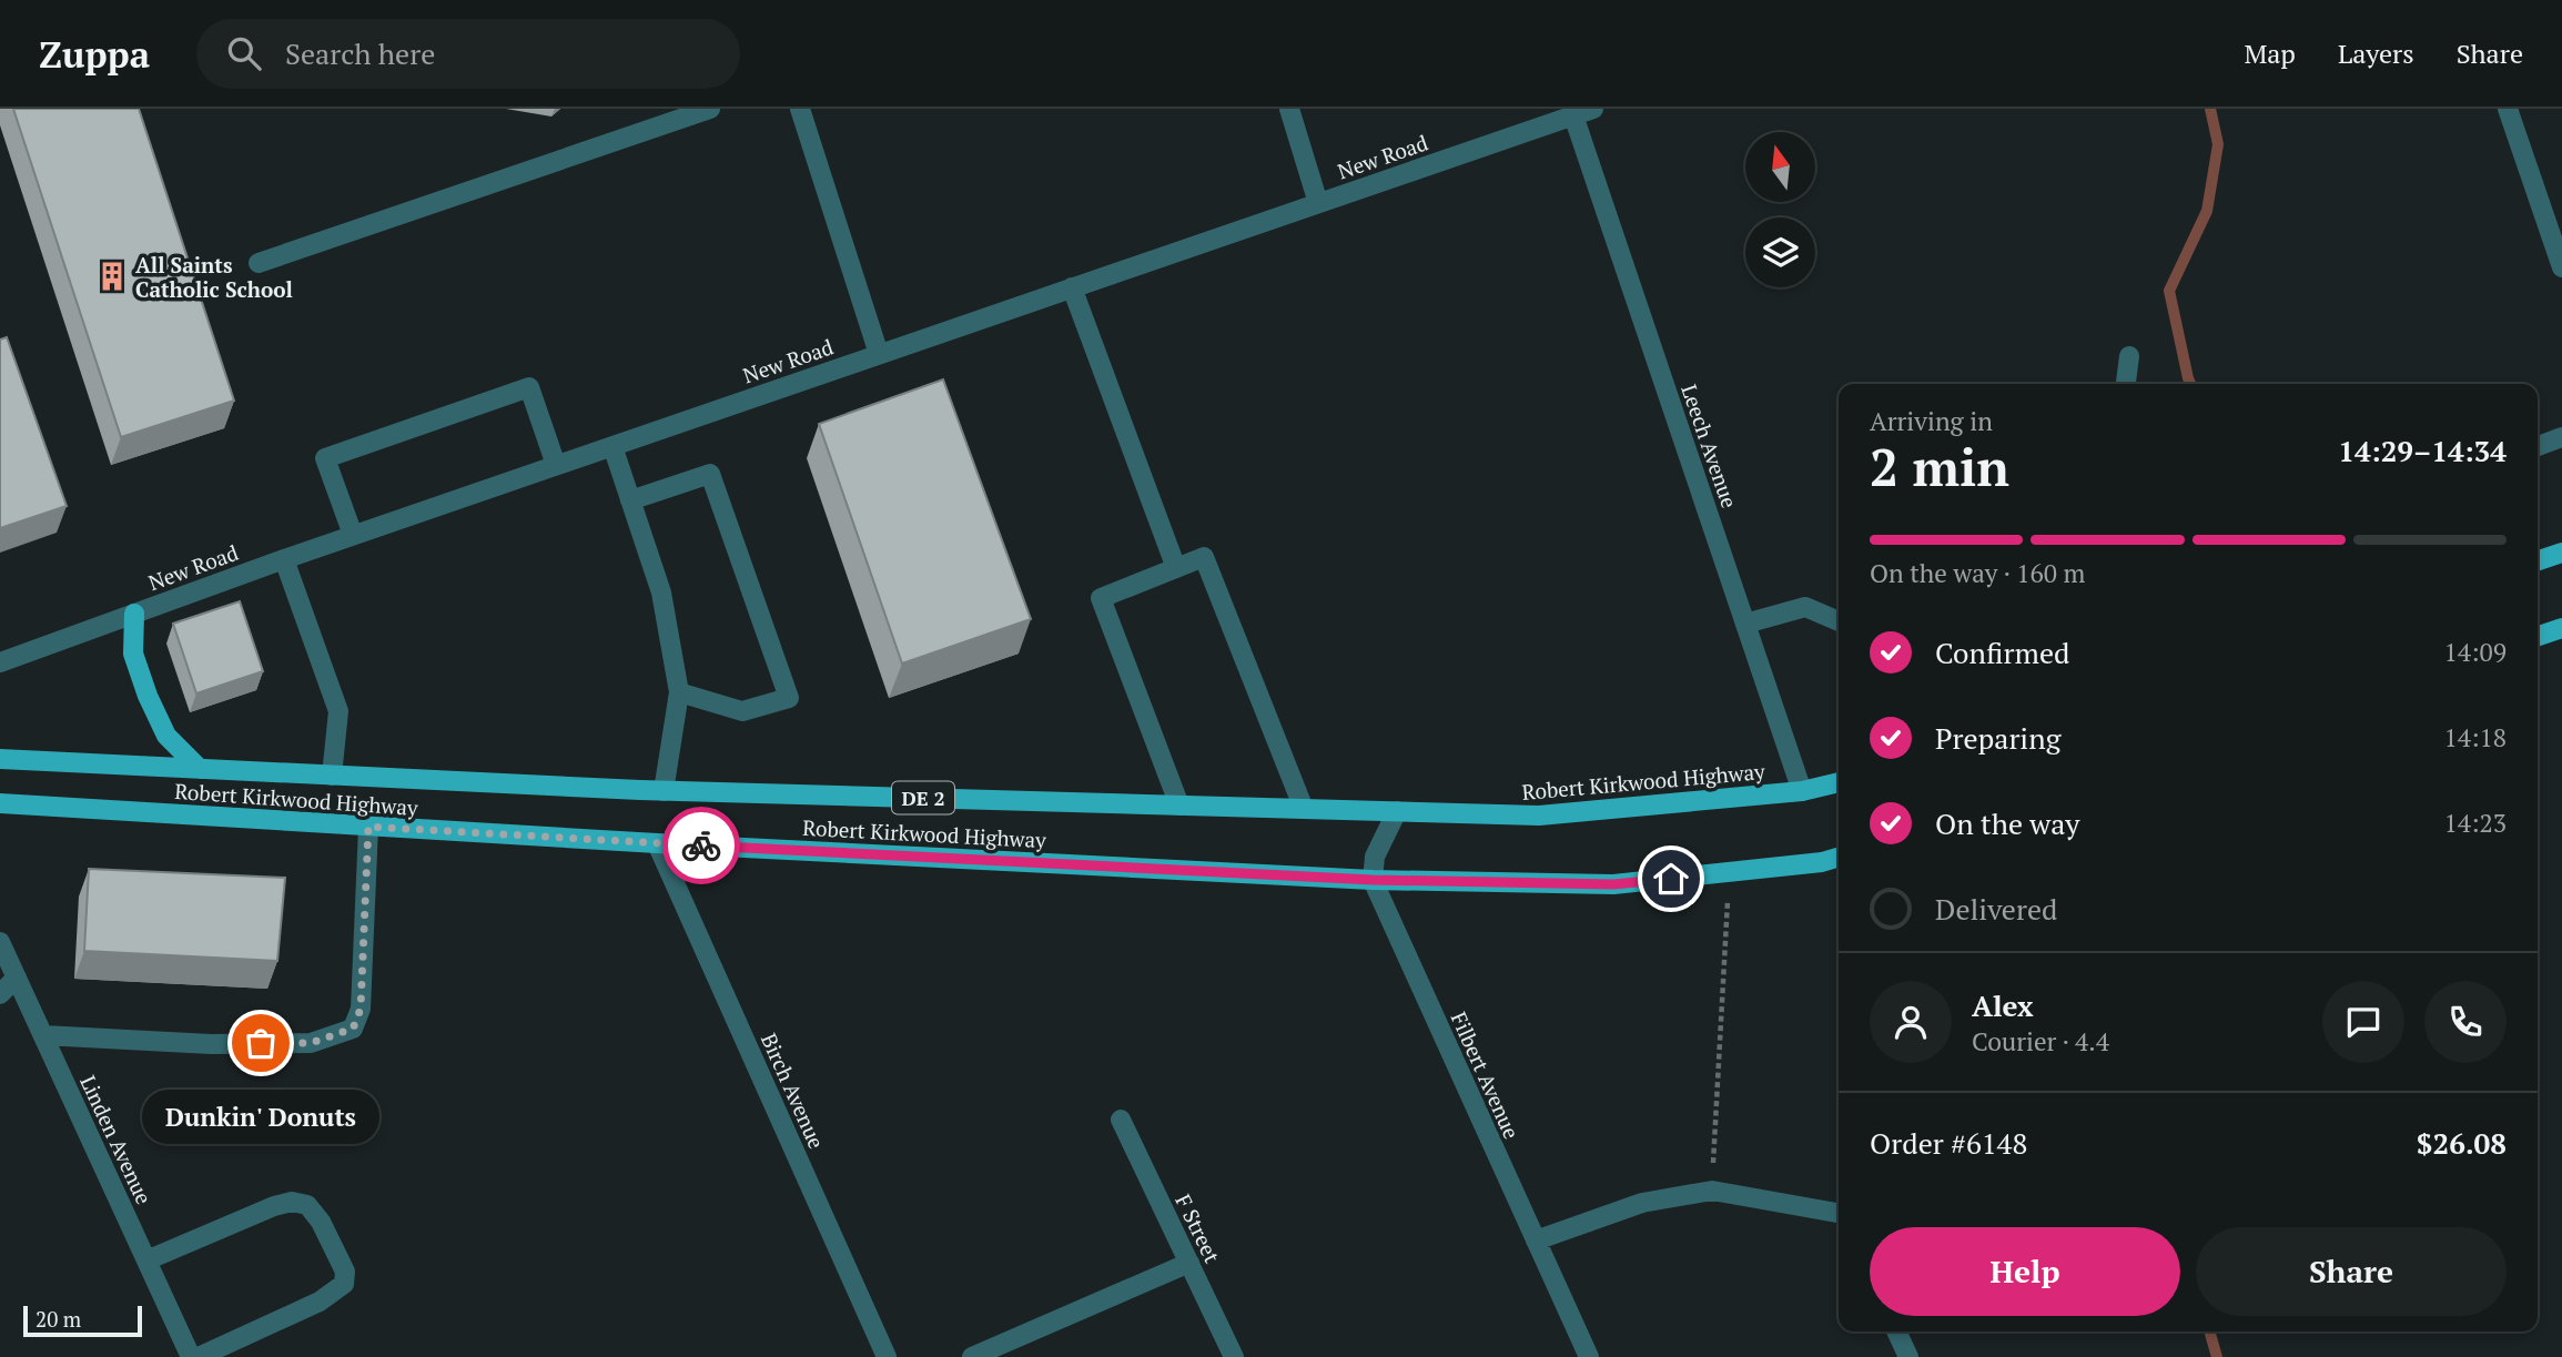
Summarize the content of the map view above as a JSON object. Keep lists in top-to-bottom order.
{
  "streets": {
    "main road": ["Robert Kirkwood Highway", "DE 2"],
    "street": [
      "New Road",
      "Leech Avenue",
      "Filbert Avenue",
      "Birch Avenue",
      "Linden Avenue",
      "F Street"
    ]
  },
  "crossings": [
    ["New Road", "Leech Avenue"],
    ["Leech Avenue", "Robert Kirkwood Highway"],
    ["Robert Kirkwood Highway", "Filbert Avenue"],
    ["Robert Kirkwood Highway", "Birch Avenue"]
  ],
  "places": {
    "building": ["All Saints Catholic School"],
    "other": ["Dunkin' Donuts"]
  },
  "scale_bar": "20 m",
  "north": "top",
  "page": {
    "header": "Zuppa",
    "search": "Search here",
    "nav": ["Map", "Layers", "Share"],
    "heading": ["2 min", "Arriving in", "14:29–14:34"],
    "panel": [
      "Alex",
      "Courier · 4.4",
      "Order #6148",
      "$26.08"
    ],
    "bar": "On the way · 160 m",
    "list": [
      ["Confirmed", "14:09"],
      ["Preparing", "14:18"],
      ["On the way", "14:23"],
      "Delivered"
    ],
    "bubble": "Dunkin' Donuts",
    "buttons": ["Help", "Share"],
    "scale": "20 m"
  }
}
